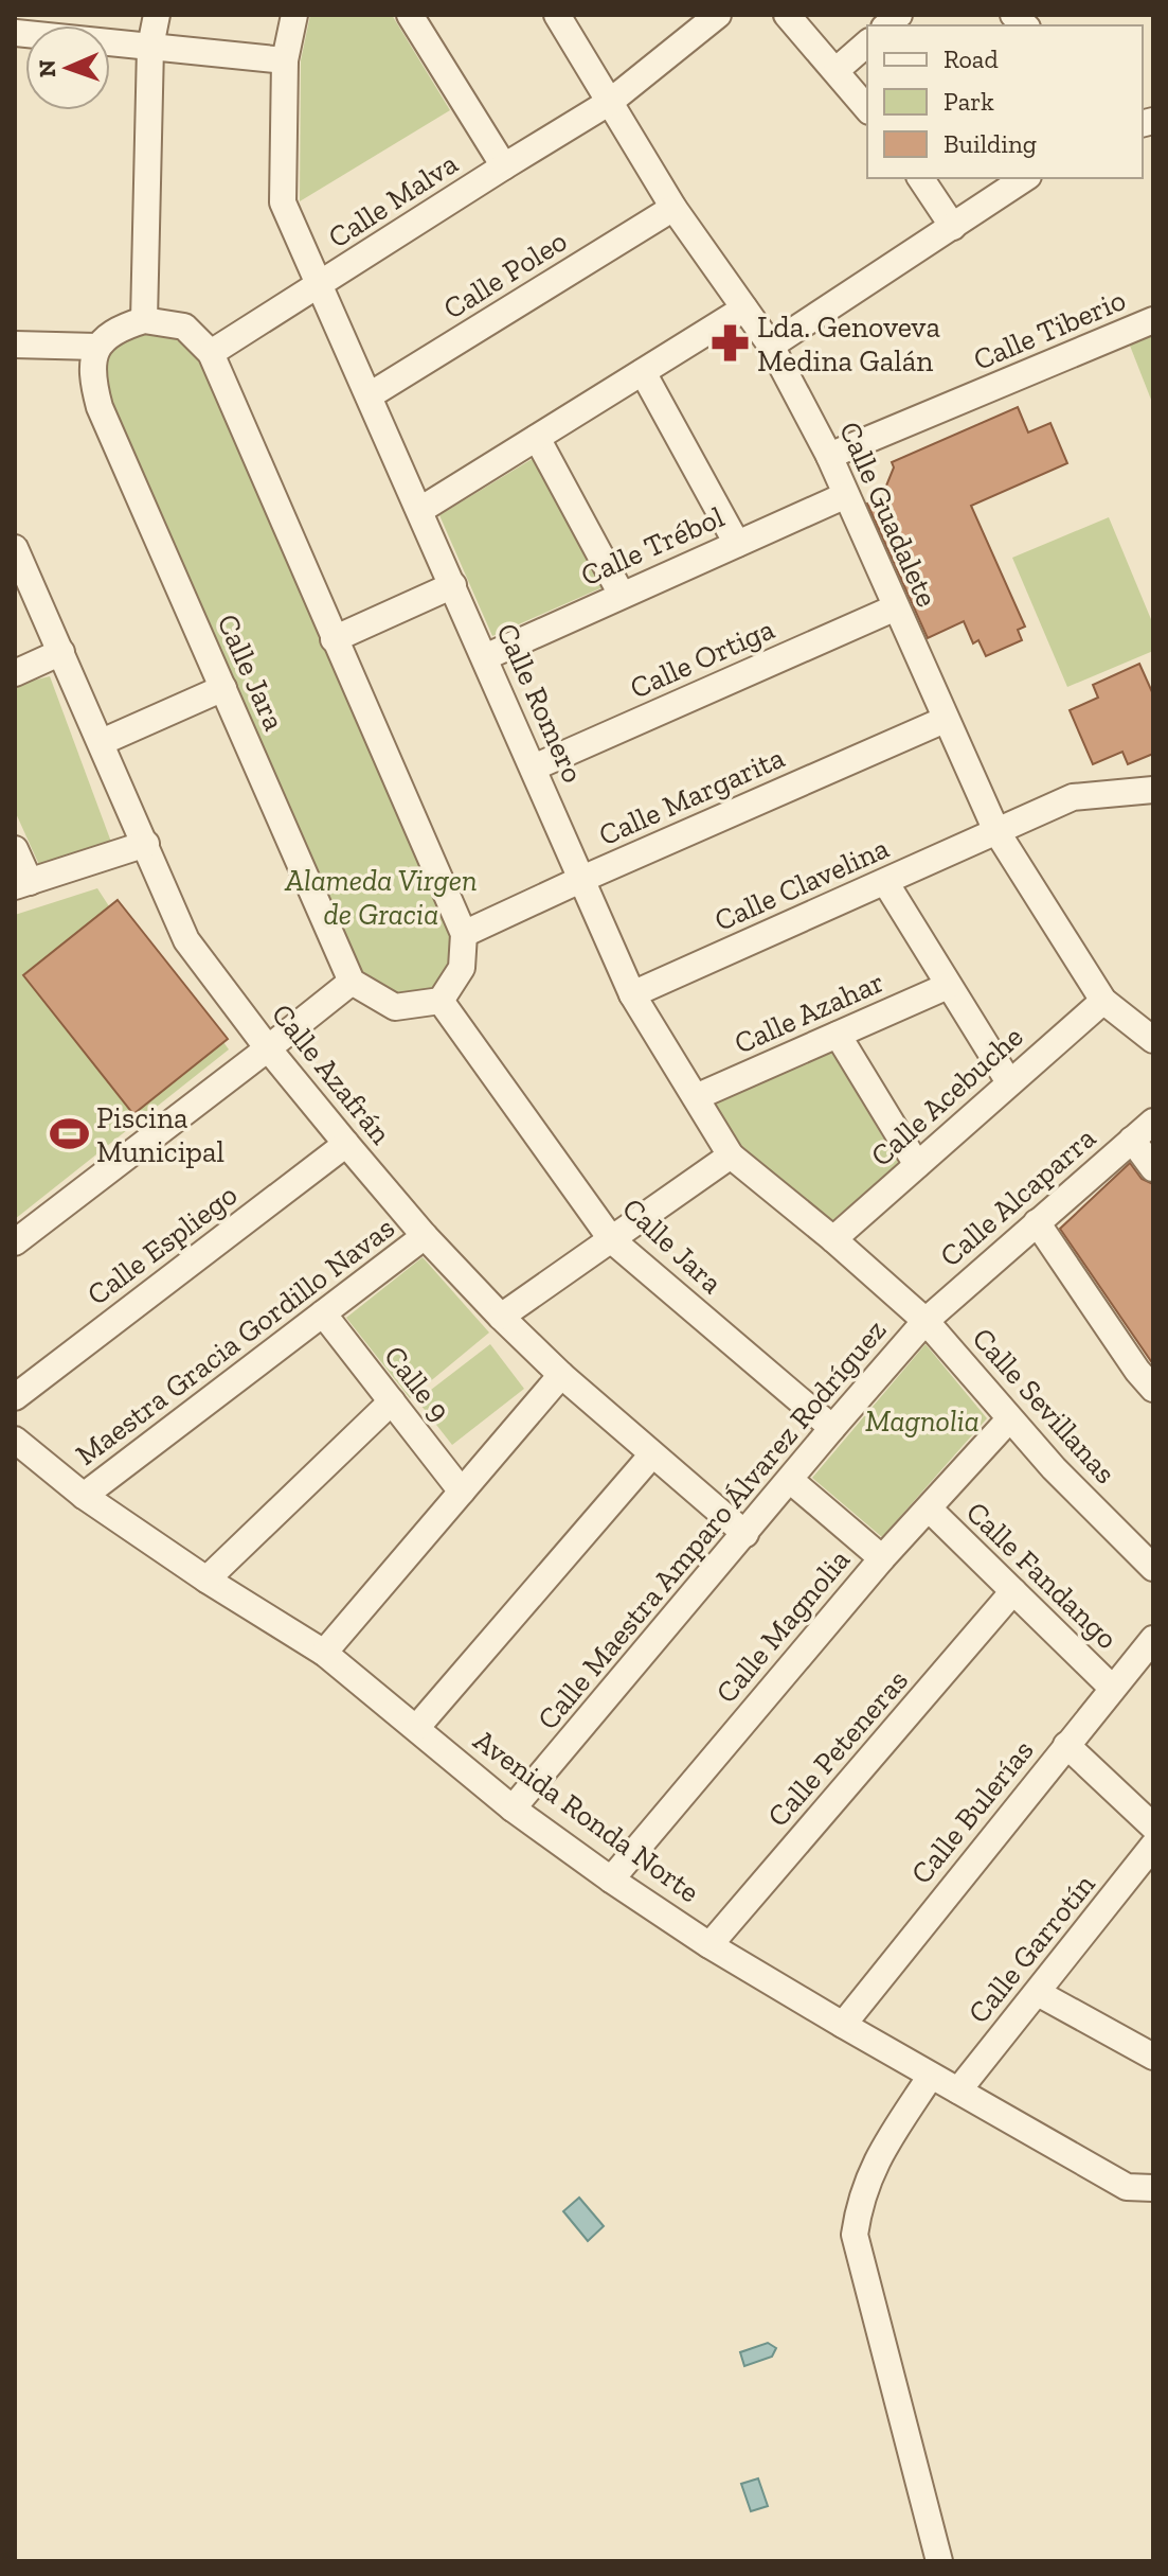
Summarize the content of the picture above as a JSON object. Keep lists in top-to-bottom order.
{
  "streets": {
    "street": [
      "Calle Malva",
      "Calle Poleo",
      "Calle Tiberio",
      "Calle Guadalete",
      "Calle Trébol",
      "Calle Ortiga",
      "Calle Jara",
      "Calle Romero",
      "Calle Margarita",
      "Calle Clavelina",
      "Calle Azahar",
      "Calle Azafrán",
      "Calle Acebuche",
      "Calle Alcaparra",
      "Calle Espliego",
      "Maestra Gracia Gordillo Navas",
      "Calle 9",
      "Calle Sevillanas",
      "Calle Maestra Amparo Álvarez Rodríguez",
      "Calle Fandango",
      "Calle Magnolia",
      "Calle Peteneras",
      "Calle Bulerías",
      "Avenida Ronda Norte",
      "Calle Garrotín"
    ]
  },
  "crossings": [
    ["Calle Malva", "Calle Guadalete"],
    ["Calle Malva", "Calle Romero"],
    ["Calle Poleo", "Calle Guadalete"],
    ["Calle Poleo", "Calle Romero"],
    ["Calle Tiberio", "Calle Guadalete"],
    ["Calle Guadalete", "Calle Trébol"],
    ["Calle Guadalete", "Calle Ortiga"],
    ["Calle Guadalete", "Calle Margarita"],
    ["Calle Guadalete", "Calle Clavelina"],
    ["Calle Guadalete", "Calle Acebuche"],
    ["Calle Trébol", "Calle Romero"],
    ["Calle Ortiga", "Calle Romero"],
    ["Calle Jara", "Calle Maestra Amparo Álvarez Rodríguez"],
    ["Calle Romero", "Calle Margarita"],
    ["Calle Romero", "Calle Clavelina"],
    ["Calle Romero", "Calle Azahar"],
    ["Calle Romero", "Calle Acebuche"],
    ["Calle Romero", "Calle Alcaparra"],
    ["Calle Romero", "Calle Sevillanas"],
    ["Calle Romero", "Calle Maestra Amparo Álvarez Rodríguez"],
    ["Calle Azafrán", "Calle Espliego"],
    ["Calle Azafrán", "Maestra Gracia Gordillo Navas"],
    ["Calle Azafrán", "Calle Maestra Amparo Álvarez Rodríguez"],
    ["Calle Alcaparra", "Calle Sevillanas"],
    ["Calle Alcaparra", "Calle Maestra Amparo Álvarez Rodríguez"],
    ["Maestra Gracia Gordillo Navas", "Calle 9"],
    ["Maestra Gracia Gordillo Navas", "Avenida Ronda Norte"],
    ["Calle Sevillanas", "Calle Maestra Amparo Álvarez Rodríguez"],
    ["Calle Sevillanas", "Calle Magnolia"],
    ["Calle Maestra Amparo Álvarez Rodríguez", "Avenida Ronda Norte"],
    ["Calle Fandango", "Calle Magnolia"],
    ["Calle Fandango", "Calle Peteneras"],
    ["Calle Fandango", "Calle Bulerías"],
    ["Calle Magnolia", "Avenida Ronda Norte"],
    ["Calle Peteneras", "Avenida Ronda Norte"],
    ["Calle Bulerías", "Avenida Ronda Norte"],
    ["Avenida Ronda Norte", "Calle Garrotín"]
  ],
  "parks": ["Alameda Virgen de Gracia", "Magnolia"],
  "places": {
    "pharmacy": ["Lda. Genoveva Medina Galán"],
    "sports": ["Piscina Municipal"]
  },
  "legend": ["Road", "Park", "Building"],
  "north": "left"
}
